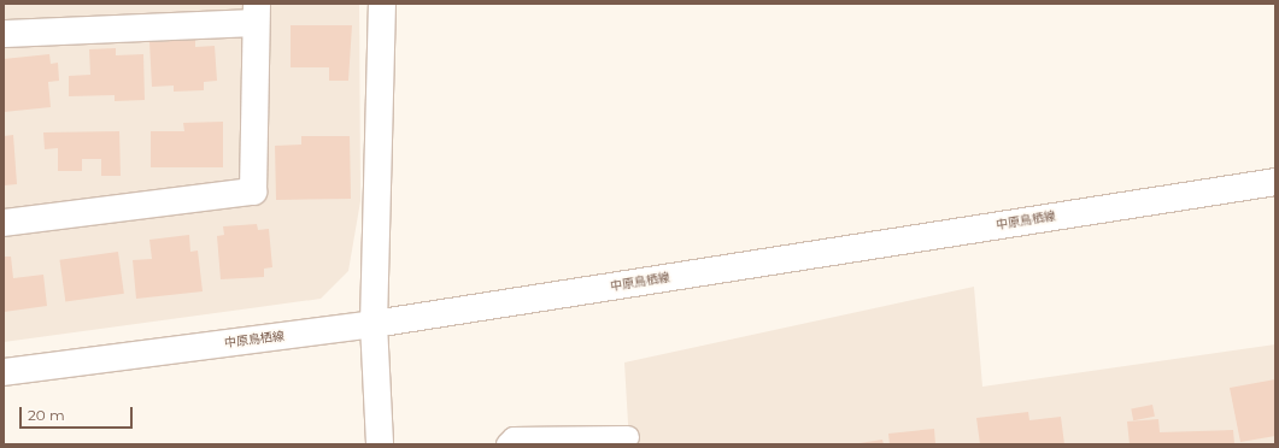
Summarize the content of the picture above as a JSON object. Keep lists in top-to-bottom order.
{
  "streets": {
    "main road": ["中原鳥栖線"]
  },
  "scale_bar": "20 m"
}
